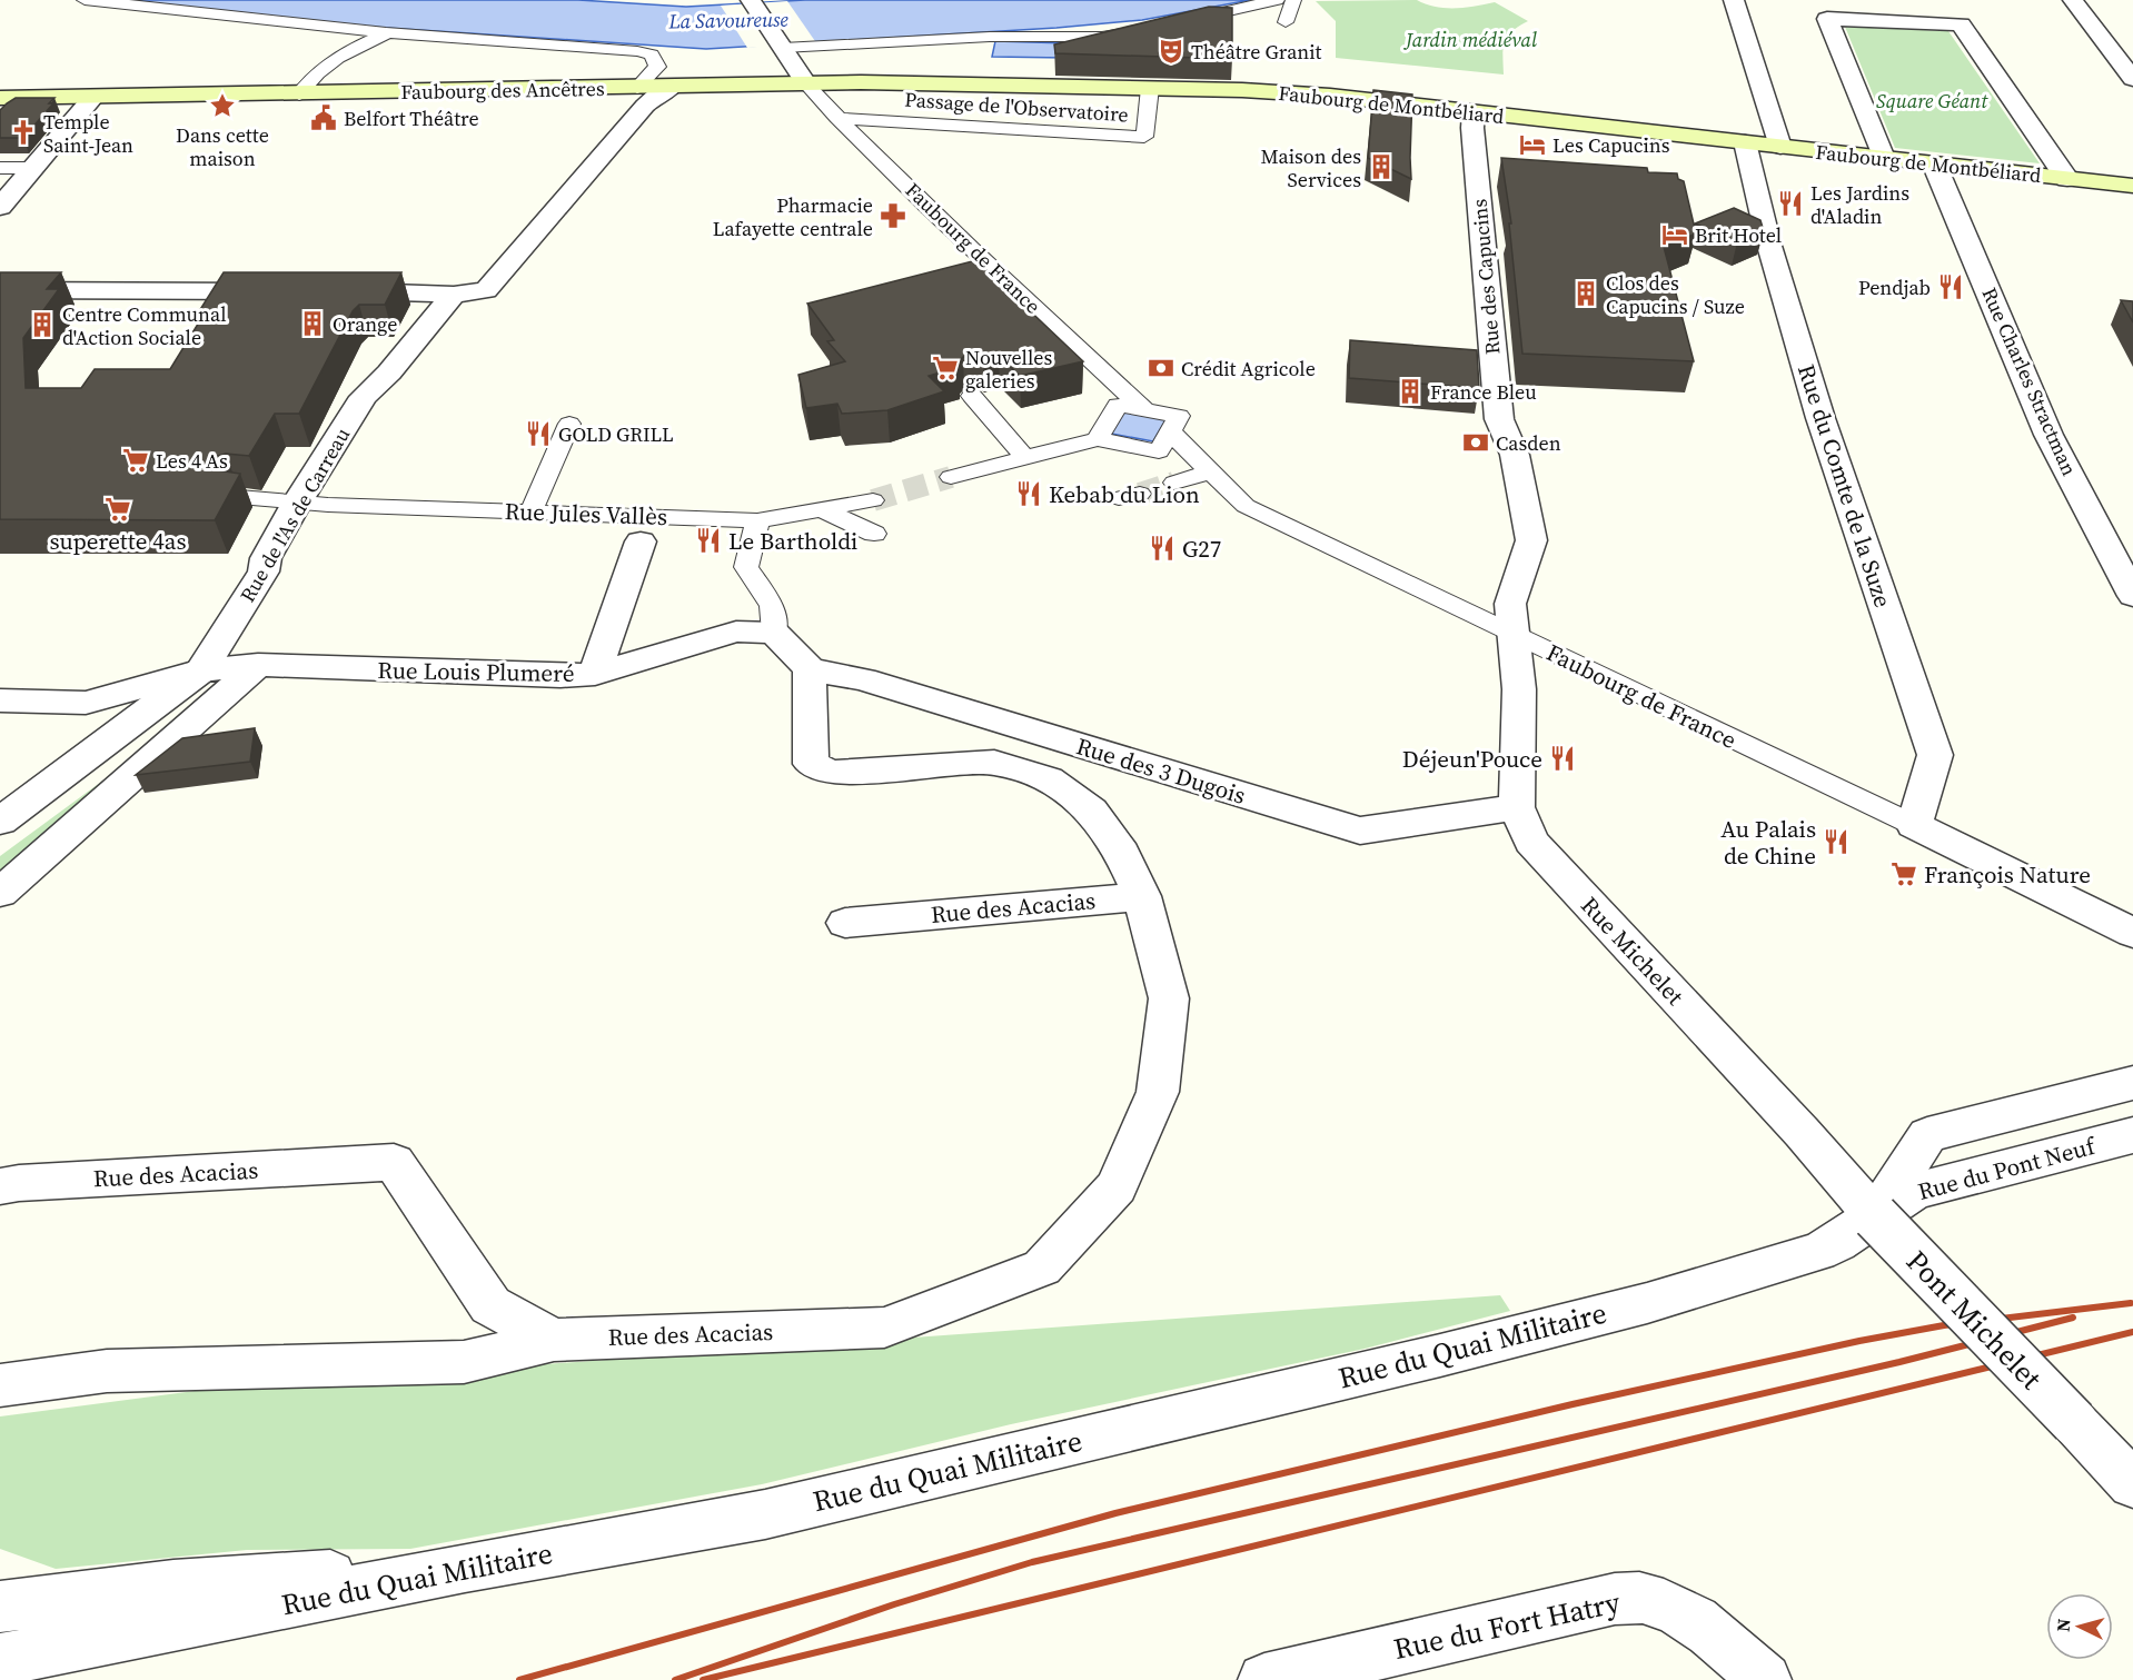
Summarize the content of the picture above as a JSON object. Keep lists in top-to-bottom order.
{
  "streets": {
    "main road": ["Faubourg des Ancêtres", "Faubourg de Montbéliard"],
    "street": [
      "Passage de l'Observatoire",
      "Faubourg de France",
      "Rue des Capucins",
      "Rue Charles Stractman",
      "Rue du Comte de la Suze",
      "Rue Jules Vallès",
      "Rue de l'As de Carreau",
      "Rue Louis Plumeré",
      "Rue des 3 Dugois",
      "Rue des Acacias",
      "Rue Michelet",
      "Rue du Pont Neuf",
      "Pont Michelet",
      "Rue du Quai Militaire",
      "Rue du Fort Hatry"
    ]
  },
  "crossings": [
    ["Faubourg des Ancêtres", "Faubourg de Montbéliard"],
    ["Faubourg des Ancêtres", "Faubourg de France"],
    ["Faubourg de Montbéliard", "Passage de l'Observatoire"],
    ["Faubourg de Montbéliard", "Faubourg de France"],
    ["Faubourg de Montbéliard", "Rue des Capucins"],
    ["Faubourg de Montbéliard", "Rue Charles Stractman"],
    ["Faubourg de Montbéliard", "Rue du Comte de la Suze"],
    ["Passage de l'Observatoire", "Faubourg de France"],
    ["Faubourg de France", "Rue des Capucins"],
    ["Faubourg de France", "Rue du Comte de la Suze"],
    ["Faubourg de France", "Rue Michelet"],
    ["Rue des Capucins", "Rue Michelet"],
    ["Rue Jules Vallès", "Rue de l'As de Carreau"],
    ["Rue de l'As de Carreau", "Rue Louis Plumeré"],
    ["Rue des 3 Dugois", "Rue des Acacias"],
    ["Rue des 3 Dugois", "Rue Michelet"],
    ["Rue Michelet", "Rue du Pont Neuf"],
    ["Rue Michelet", "Pont Michelet"],
    ["Rue Michelet", "Rue du Quai Militaire"],
    ["Rue du Pont Neuf", "Pont Michelet"],
    ["Rue du Pont Neuf", "Rue du Quai Militaire"],
    ["Pont Michelet", "Rue du Quai Militaire"]
  ],
  "water": ["La Savoureuse"],
  "parks": ["Jardin médiéval", "Square Géant"],
  "places": {
    "theatre": ["Théâtre Granit"],
    "place": ["Dans cette maison"],
    "public building": ["Belfort Théâtre"],
    "church": ["Temple Saint-Jean"],
    "hotel": ["Les Capucins", "Brit Hotel"],
    "building": [
      "Maison des Services",
      "Clos des Capucins / Suze",
      "Orange",
      "Centre Communal d'Action Sociale",
      "France Bleu"
    ],
    "restaurant": [
      "Les Jardins d'Aladin",
      "Pendjab",
      "GOLD GRILL",
      "Kebab du Lion",
      "Le Bartholdi",
      "G27",
      "Déjeun'Pouce",
      "Au Palais de Chine"
    ],
    "pharmacy": ["Pharmacie Lafayette centrale"],
    "supermarket": [
      "Nouvelles galeries",
      "Les 4 As",
      "superette 4as",
      "François Nature"
    ],
    "bank": ["Crédit Agricole", "Casden"]
  },
  "north": "left"
}
